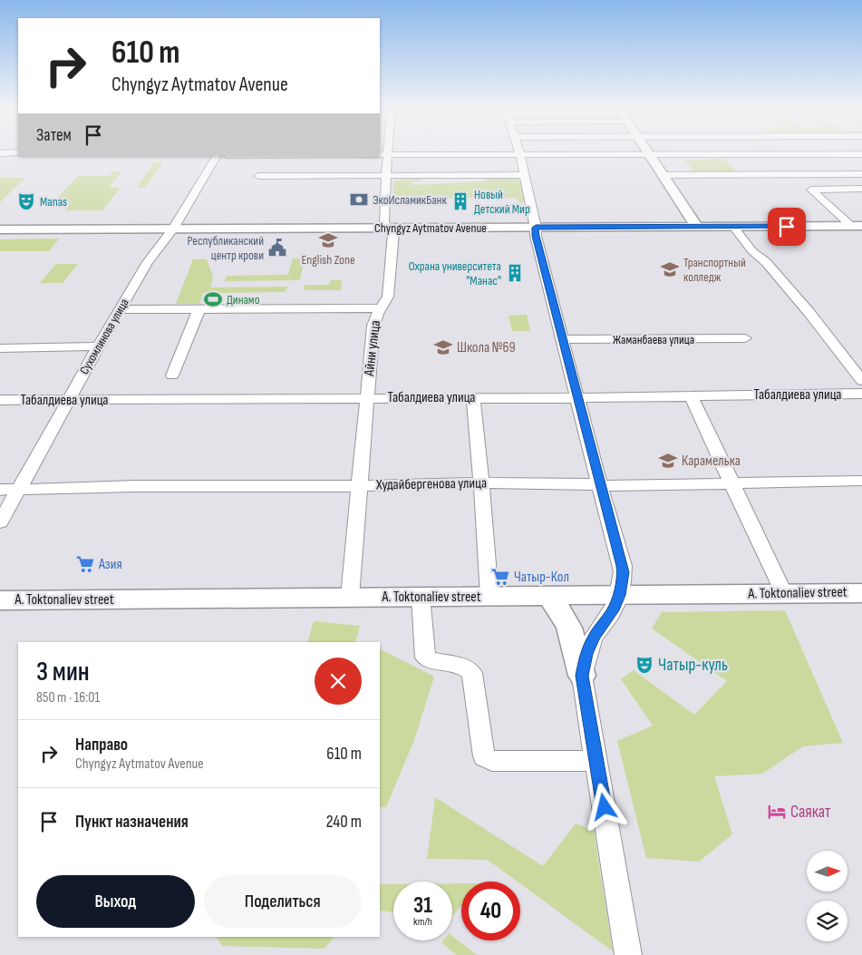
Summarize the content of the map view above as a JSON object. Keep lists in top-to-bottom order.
{
  "streets": {
    "main road": ["Chyngyz Aytmatov Avenue", "A. Toktonaliev street"],
    "street": [
      "Сухомлинова улица",
      "Жаманбаева улица",
      "Айни улица",
      "Табалдиева улица",
      "Худайбергенова улица"
    ]
  },
  "crossings": [
    ["Chyngyz Aytmatov Avenue", "Сухомлинова улица"],
    ["Chyngyz Aytmatov Avenue", "Айни улица"],
    ["Сухомлинова улица", "Табалдиева улица"],
    ["Сухомлинова улица", "Худайбергенова улица"],
    ["Айни улица", "Табалдиева улица"],
    ["Айни улица", "Худайбергенова улица"],
    ["Айни улица", "A. Toktonaliev street"]
  ],
  "places": {
    "bank": ["ЭкоИсламикБанк"],
    "theatre": ["Manas", "Чатыр-куль"],
    "building": ["Новый Детский Мир", "Охрана университета \"Манас\""],
    "school or university": [
      "English Zone",
      "Транспортный колледж",
      "Школа №69",
      "Карамелька"
    ],
    "public building": ["Республиканский центр крови"],
    "sports": ["Динамо"],
    "supermarket": ["Азия", "Чатыр-Кол"],
    "hotel": ["Саякат"]
  },
  "north": "right",
  "page": {
    "turn": ["610 m", "Chyngyz Aytmatov Avenue"],
    "then": "Затем",
    "heading": ["3 мин", "850 m · 16:01"],
    "list": [
      {
        "name": "Направо",
        "note": "Chyngyz Aytmatov Avenue",
        "value": "610 m"
      },
      {
        "name": "Пункт назначения",
        "value": "240 m"
      }
    ],
    "buttons": ["Выход", "Поделиться"],
    "speed": "31 km/h",
    "limit": "40"
  }
}
